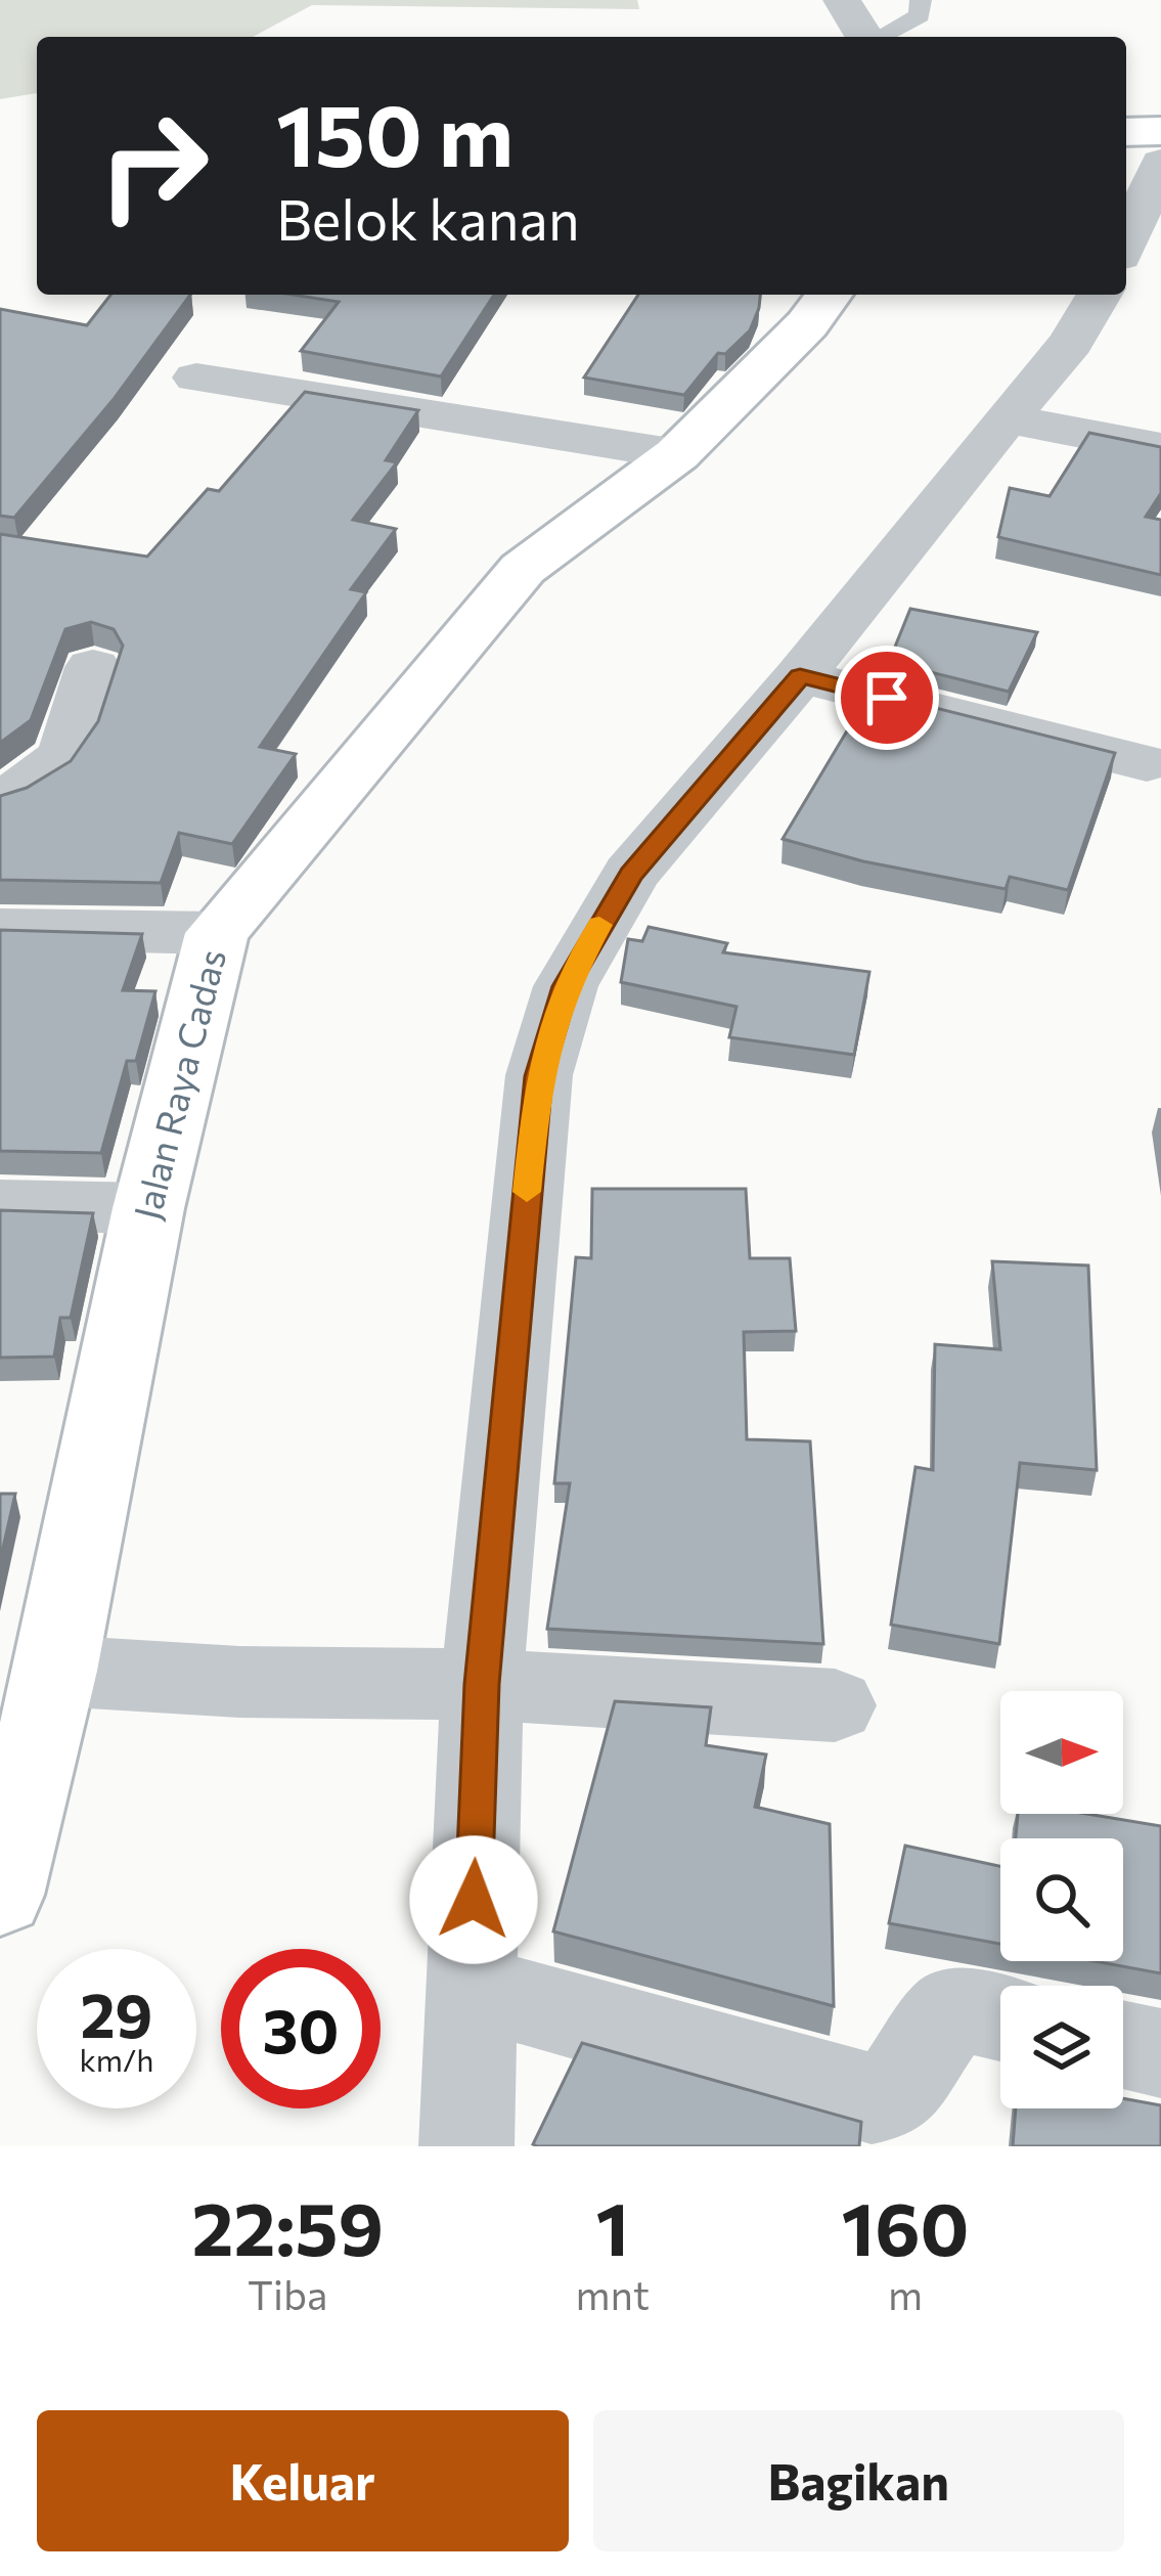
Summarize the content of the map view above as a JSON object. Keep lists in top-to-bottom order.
{
  "streets": {
    "street": ["Jalan Raya Cadas"]
  },
  "north": "right",
  "page": {
    "turn": ["150 m", "Belok kanan"],
    "speed": "29 km/h",
    "limit": "30",
    "eta": [
      "22:59",
      "Tiba",
      "1",
      "mnt",
      "160",
      "m"
    ],
    "buttons": ["Keluar", "Bagikan"]
  }
}
